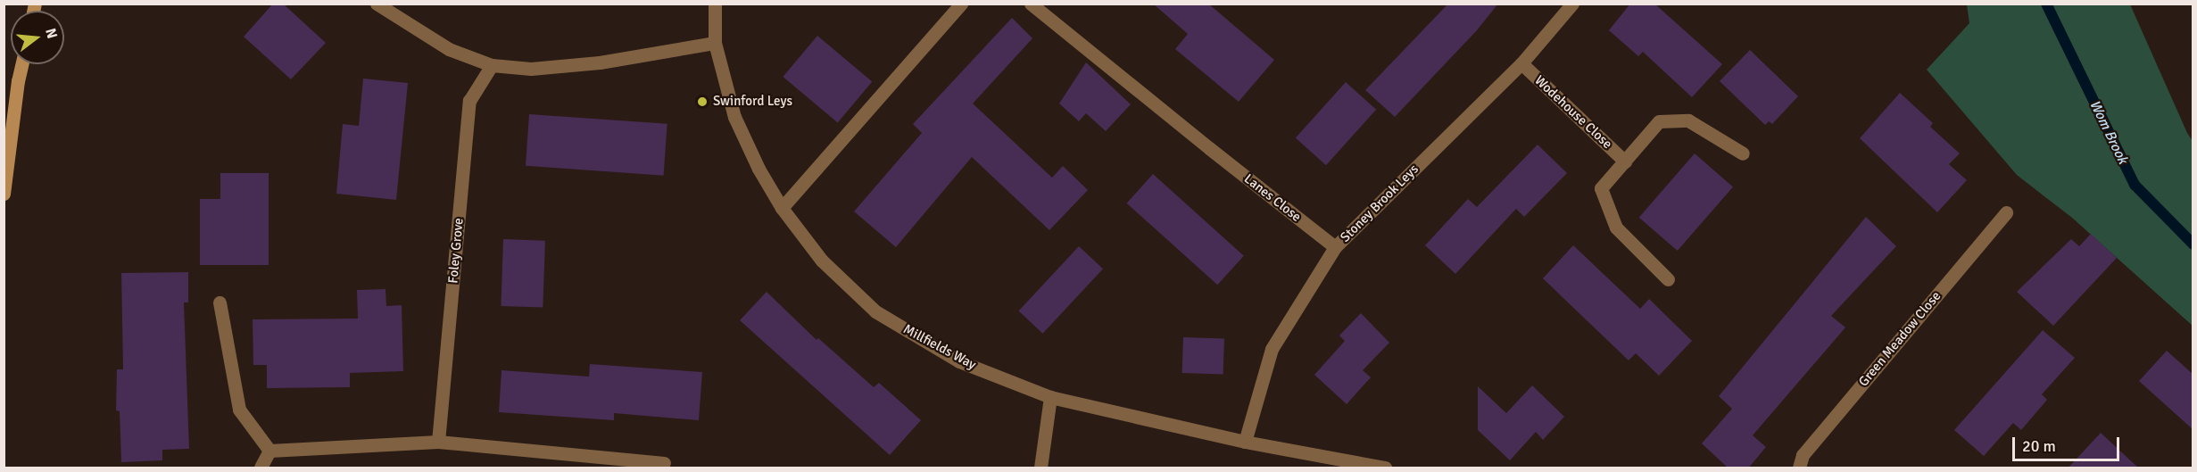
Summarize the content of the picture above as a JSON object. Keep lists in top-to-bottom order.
{
  "streets": {
    "street": [
      "Wodehouse Close",
      "Lanes Close",
      "Stoney Brook Leys",
      "Foley Grove",
      "Green Meadow Close",
      "Millfields Way"
    ]
  },
  "crossings": [
    ["Wodehouse Close", "Stoney Brook Leys"],
    ["Lanes Close", "Stoney Brook Leys"],
    ["Stoney Brook Leys", "Millfields Way"]
  ],
  "water": ["Wom Brook"],
  "places": ["Swinford Leys"],
  "scale_bar": "20 m",
  "north": "right"
}
